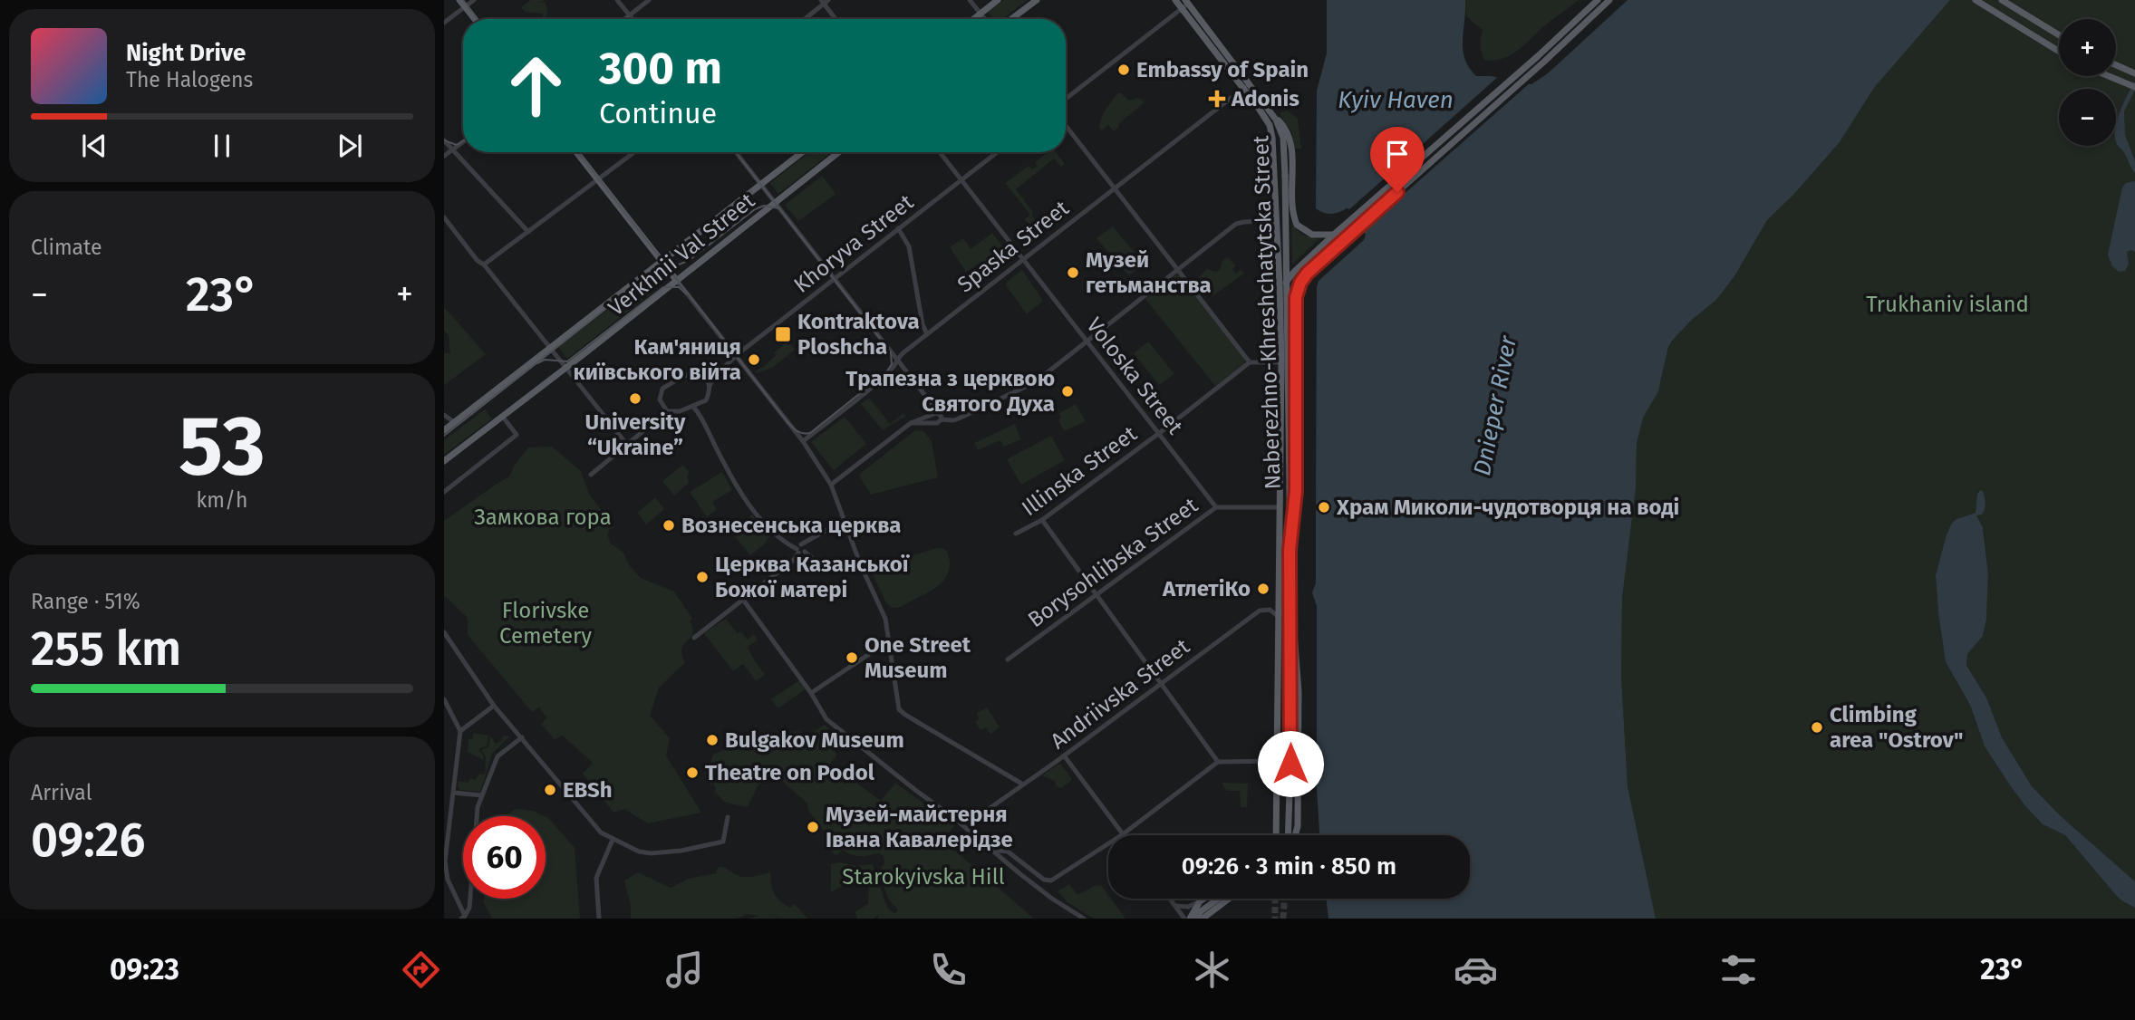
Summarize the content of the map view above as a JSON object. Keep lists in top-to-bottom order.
{
  "streets": {
    "main road": ["Verkhnii Val Street", "Naberezhno-Khreshchatytska Street"],
    "street": [
      "Khoryva Street",
      "Spaska Street",
      "Voloska Street",
      "Illinska Street",
      "Borysohlibska Street",
      "Andriivska Street"
    ]
  },
  "crossings": [
    ["Khoryva Street", "Voloska Street"],
    ["Spaska Street", "Naberezhno-Khreshchatytska Street"],
    ["Spaska Street", "Voloska Street"],
    ["Naberezhno-Khreshchatytska Street", "Borysohlibska Street"],
    ["Naberezhno-Khreshchatytska Street", "Andriivska Street"],
    ["Voloska Street", "Illinska Street"],
    ["Voloska Street", "Borysohlibska Street"]
  ],
  "water": ["Kyiv Haven", "Dnieper River"],
  "parks": [
    "Trukhaniv island",
    "Замкова гора",
    "Florivske Cemetery",
    "Starokyivska Hill"
  ],
  "places": {
    "other": [
      "Embassy of Spain",
      "Музей гетьманства",
      "Кам'яниця київського війта",
      "Трапезна з церквою Святого Духа",
      "University “Ukraine”",
      "Храм Миколи-чудотворця на воді",
      "Вознесенська церква",
      "Церква Казанської Божої матері",
      "АтлетіКо",
      "One Street Museum",
      "Climbing area \"Ostrov\"",
      "Bulgakov Museum",
      "Theatre on Podol",
      "EBSh",
      "Музей-майстерня Івана Кавалерідзе"
    ],
    "health": ["Adonis"],
    "transit": ["Kontraktova Ploshcha"]
  },
  "page": {
    "map_buttons": ["+", "−"],
    "turn": ["300 m", "Continue"],
    "song": ["Night Drive", "The Halogens"],
    "tile": [
      "Climate",
      ["53", "km/h"],
      ["Range · 51%", "255 km"],
      ["Arrival", "09:26"]
    ],
    "heat": ["−", "23°", "+"],
    "limit": "60",
    "trip": "09:26 · 3 min · 850 m",
    "tabs": ["09:23", "23°"]
  }
}
